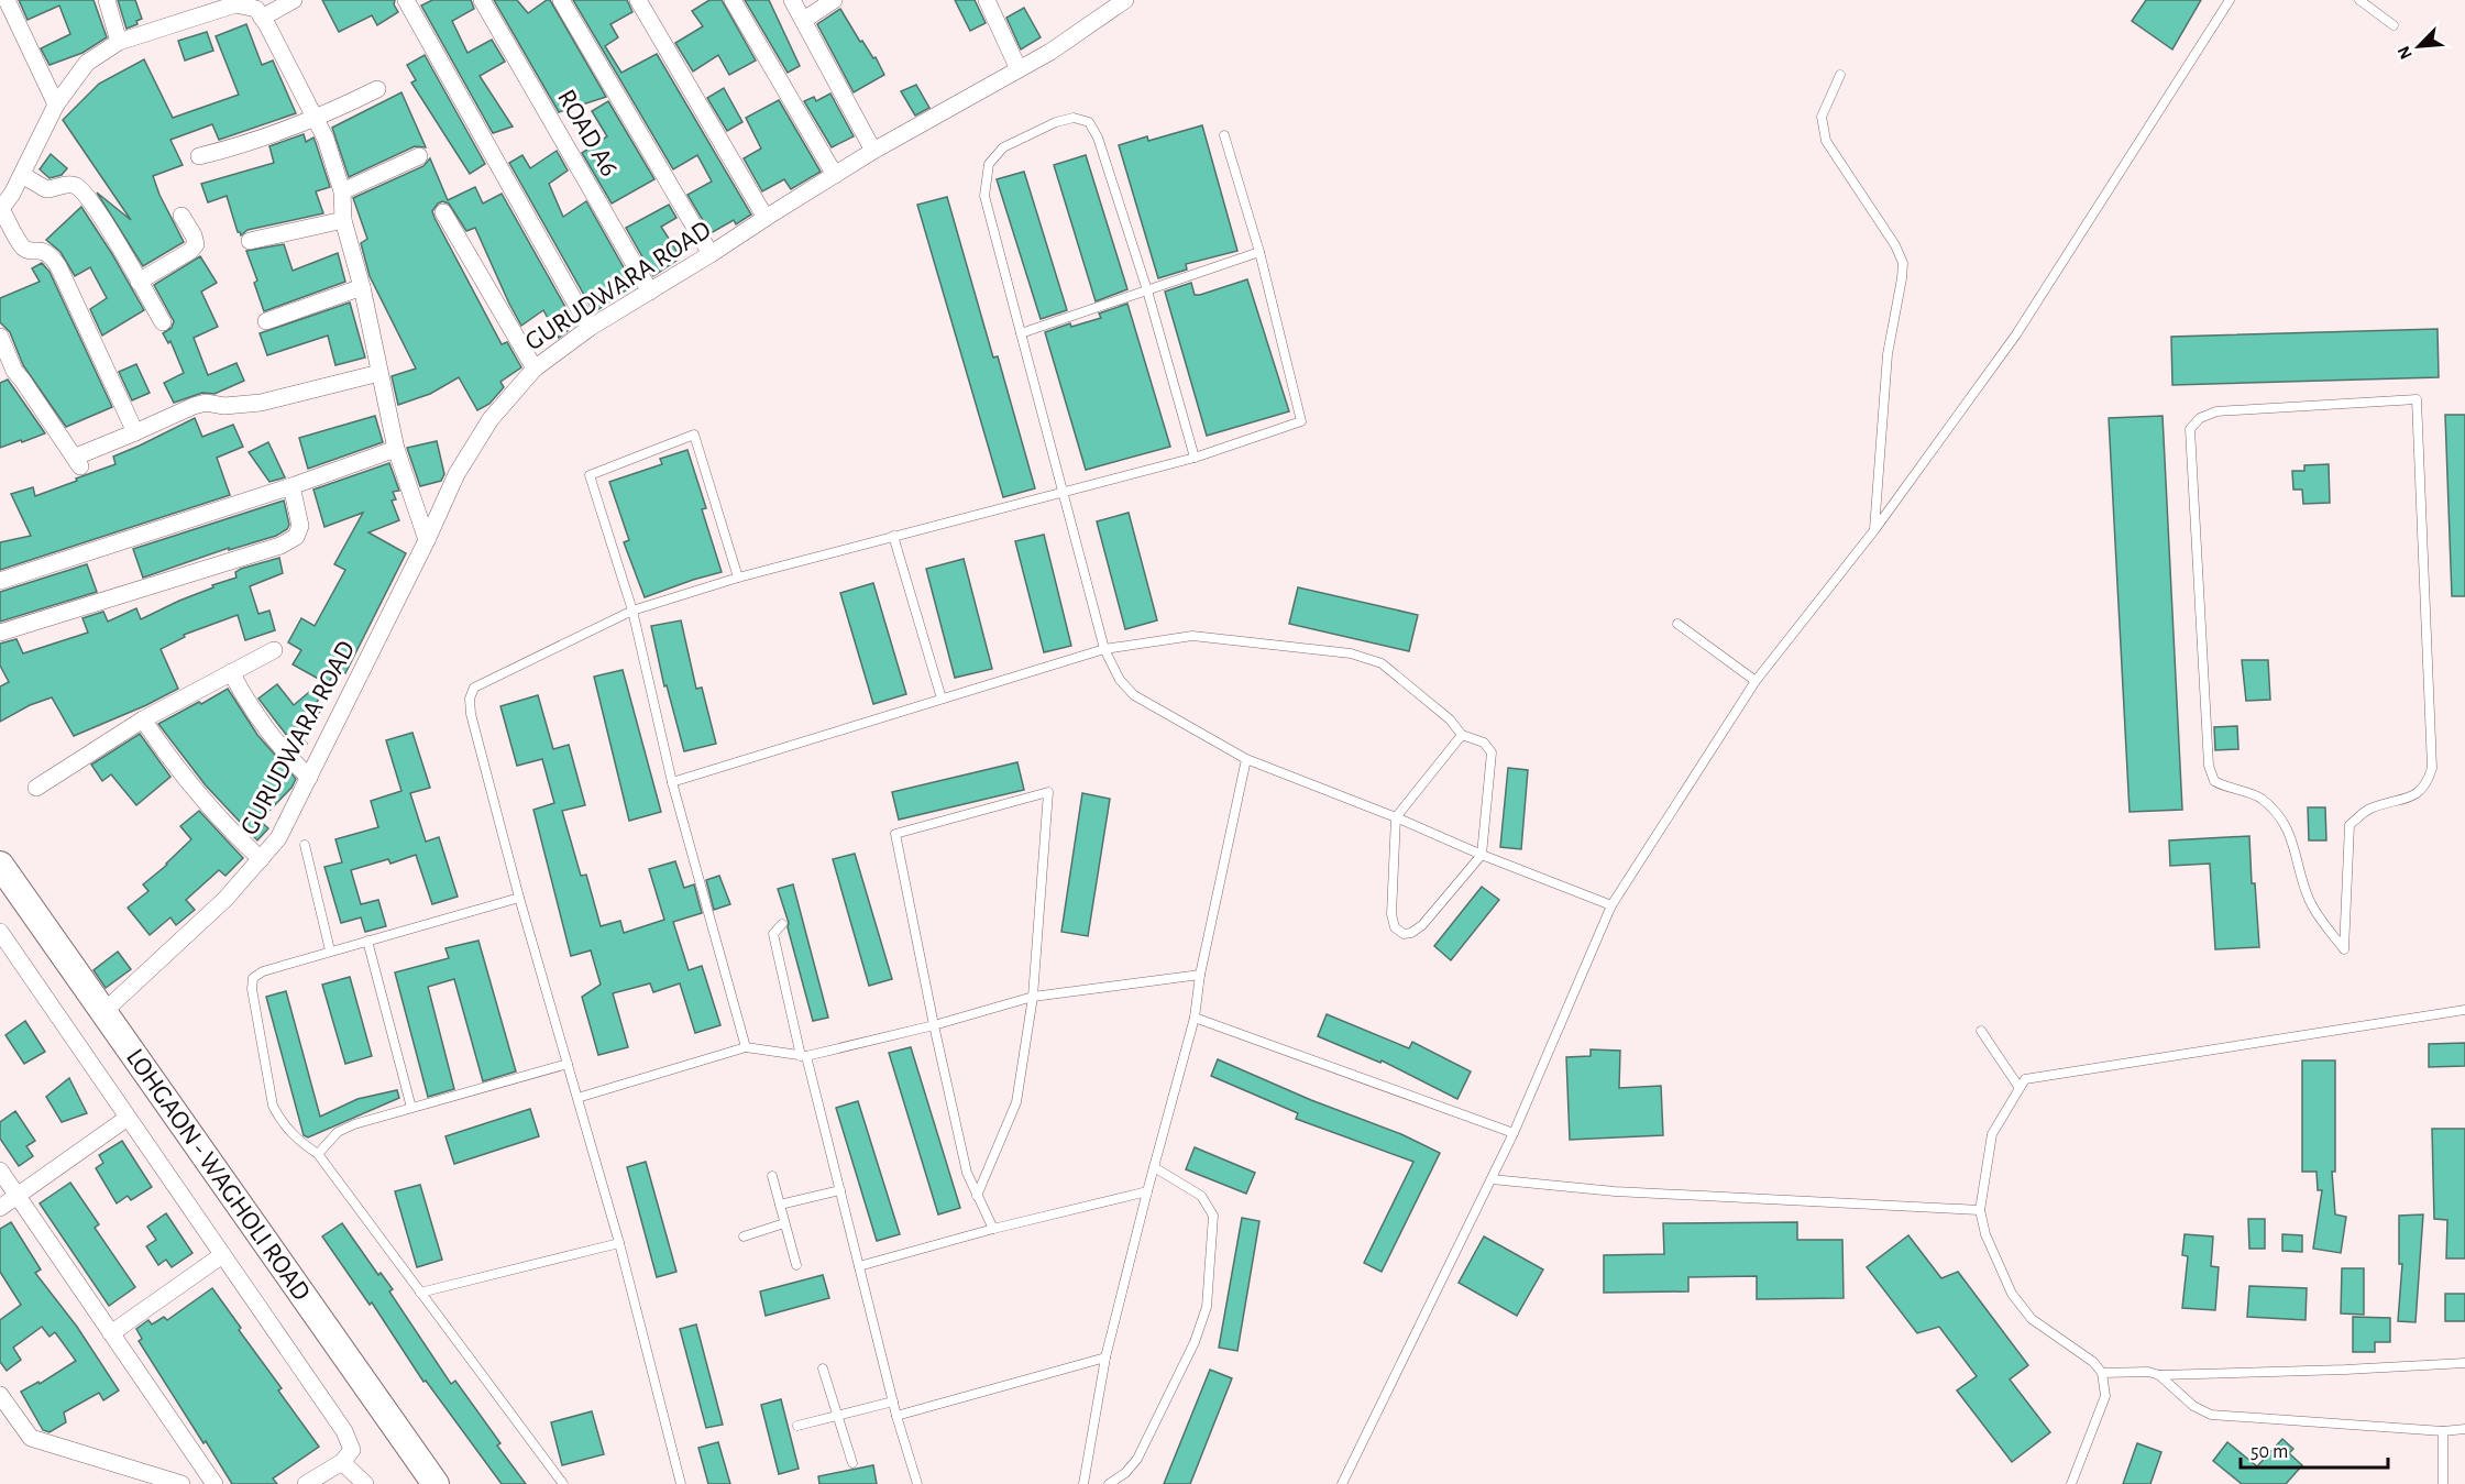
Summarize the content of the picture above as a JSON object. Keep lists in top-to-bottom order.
{
  "streets": {
    "main road": ["LOHGAON - WAGHOLI ROAD"],
    "street": ["ROAD A6", "GURUDWARA ROAD"]
  },
  "crossings": [
    ["ROAD A6", "GURUDWARA ROAD"],
    ["GURUDWARA ROAD", "LOHGAON - WAGHOLI ROAD"]
  ],
  "scale_bar": "50 m",
  "north": "bottom left"
}
